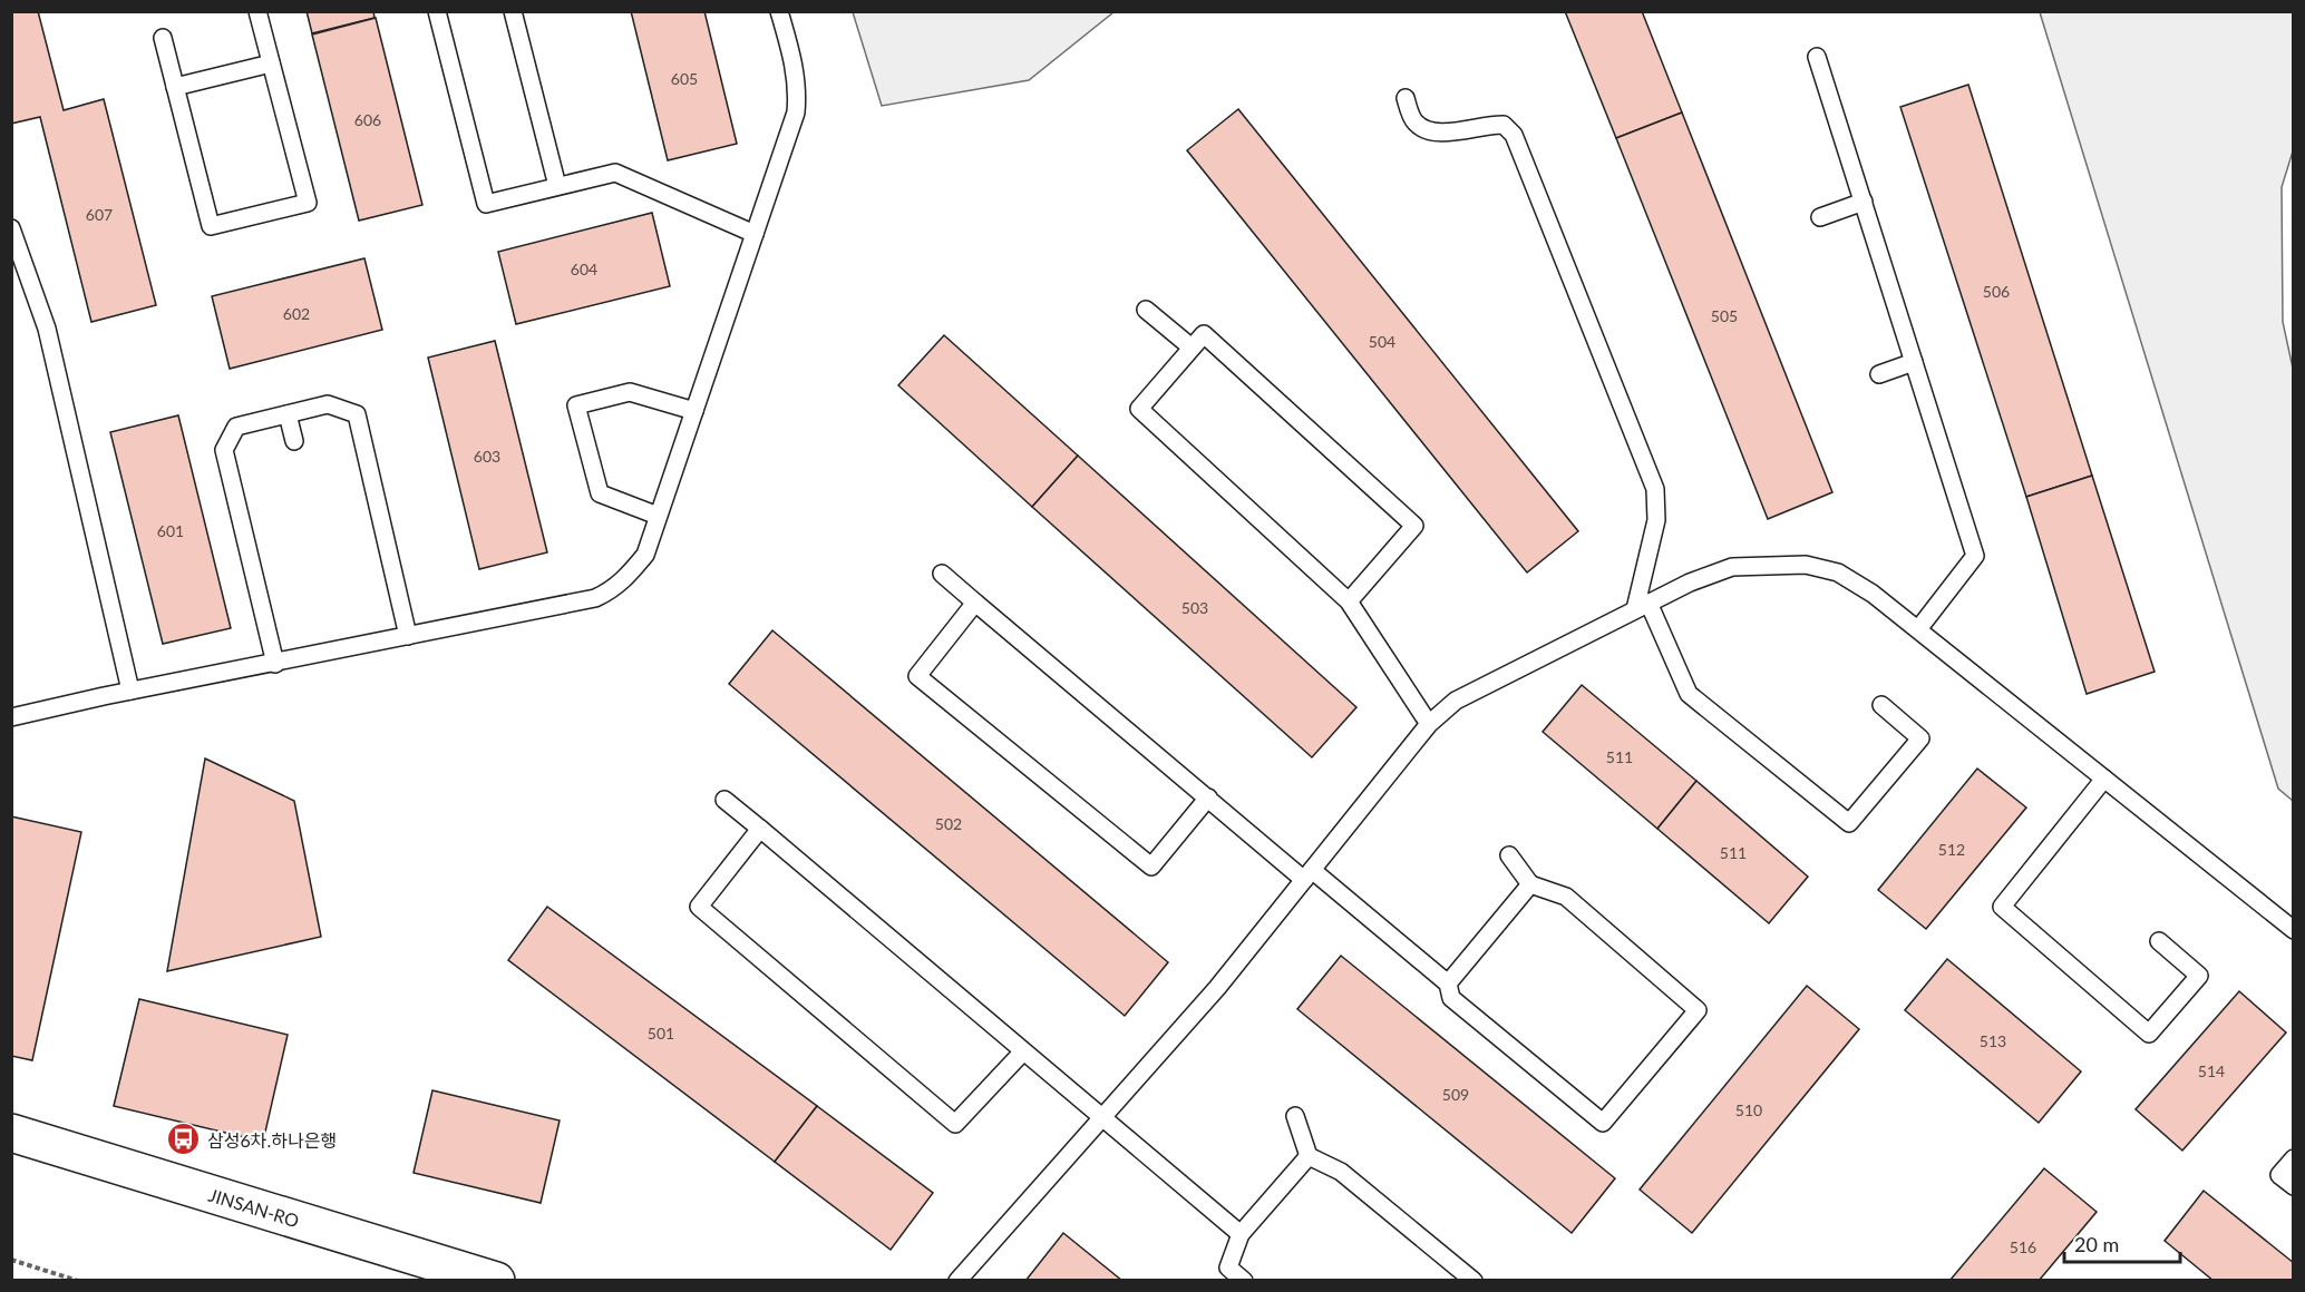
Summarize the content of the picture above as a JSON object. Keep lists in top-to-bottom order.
{
  "streets": {
    "street": ["JINSAN-RO"]
  },
  "places": {
    "bus stop": ["삼성6차.하나은행"]
  },
  "house_numbers": [
    "605",
    "606",
    "607",
    "604",
    "506",
    "602",
    "505",
    "504",
    "603",
    "601",
    "503",
    "511",
    "502",
    "512",
    "511",
    "501",
    "513",
    "514",
    "509",
    "510",
    "516"
  ],
  "scale_bar": "20 m"
}
